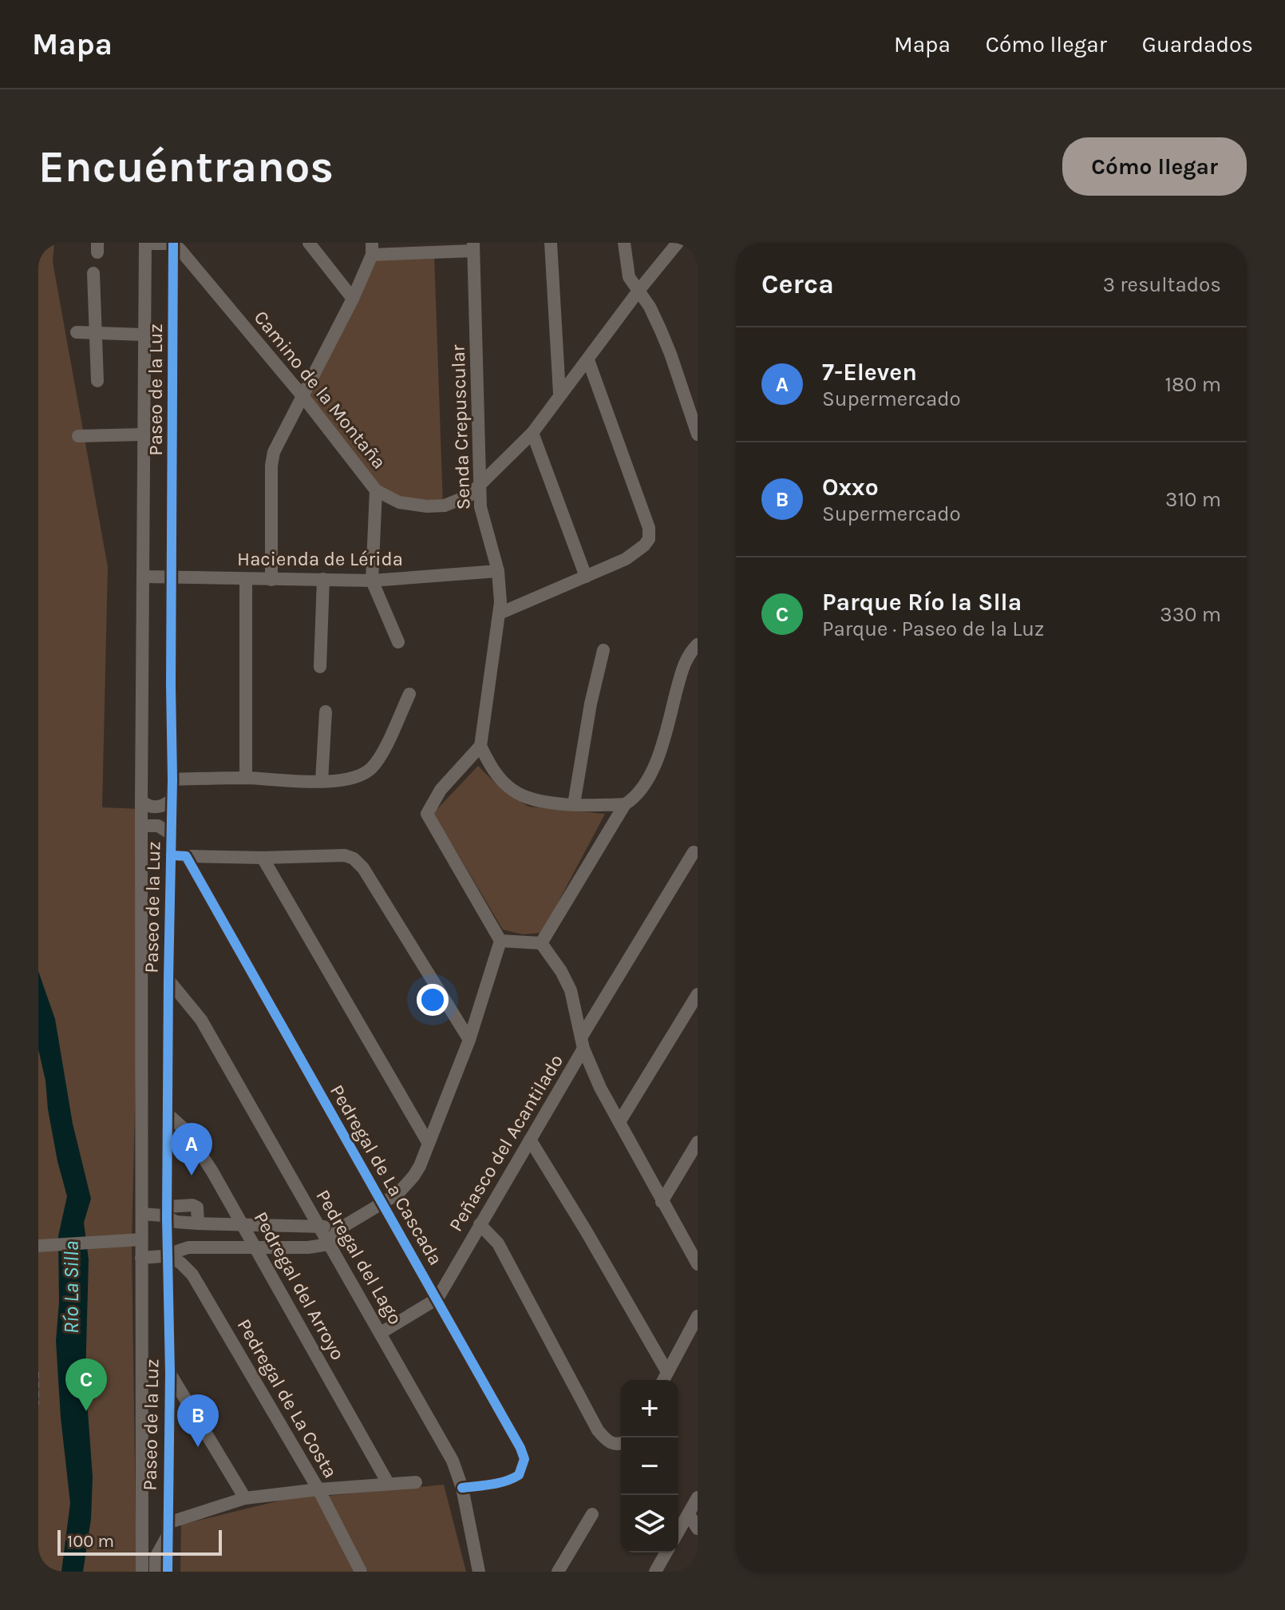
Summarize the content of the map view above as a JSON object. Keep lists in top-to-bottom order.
{
  "streets": {
    "street": [
      "Paseo de la Luz",
      "Camino de la Montaña",
      "Senda Crepuscular",
      "Hacienda de Lérida",
      "Peñasco del Acantilado",
      "Pedregal de La Cascada",
      "Pedregal del Lago",
      "Pedregal del Arroyo",
      "Pedregal de La Costa"
    ]
  },
  "crossings": [
    ["Paseo de la Luz", "Camino de la Montaña"],
    ["Paseo de la Luz", "Hacienda de Lérida"],
    ["Paseo de la Luz", "Pedregal del Lago"],
    ["Paseo de la Luz", "Pedregal del Arroyo"],
    ["Paseo de la Luz", "Pedregal de La Costa"],
    ["Camino de la Montaña", "Senda Crepuscular"],
    ["Senda Crepuscular", "Hacienda de Lérida"],
    ["Peñasco del Acantilado", "Pedregal de La Cascada"],
    ["Peñasco del Acantilado", "Pedregal del Lago"],
    ["Pedregal de La Cascada", "Pedregal del Lago"]
  ],
  "water": ["Río La Silla"],
  "scale_bar": "100 m",
  "page": {
    "header": "Mapa",
    "nav": ["Mapa", "Cómo llegar", "Guardados"],
    "buttons": "Cómo llegar",
    "title": "Encuéntranos",
    "heading": ["Cerca", "3 resultados"],
    "list": [
      {
        "mark": "A",
        "name": "7-Eleven",
        "note": "Supermercado",
        "value": "180 m"
      },
      {
        "mark": "B",
        "name": "Oxxo",
        "note": "Supermercado",
        "value": "310 m"
      },
      {
        "mark": "C",
        "name": "Parque Río la Slla",
        "note": "Parque · Paseo de la Luz",
        "value": "330 m"
      }
    ],
    "pins": ["A", "C", "B"],
    "map_buttons": ["+", "−"],
    "scale": "100 m"
  }
}
